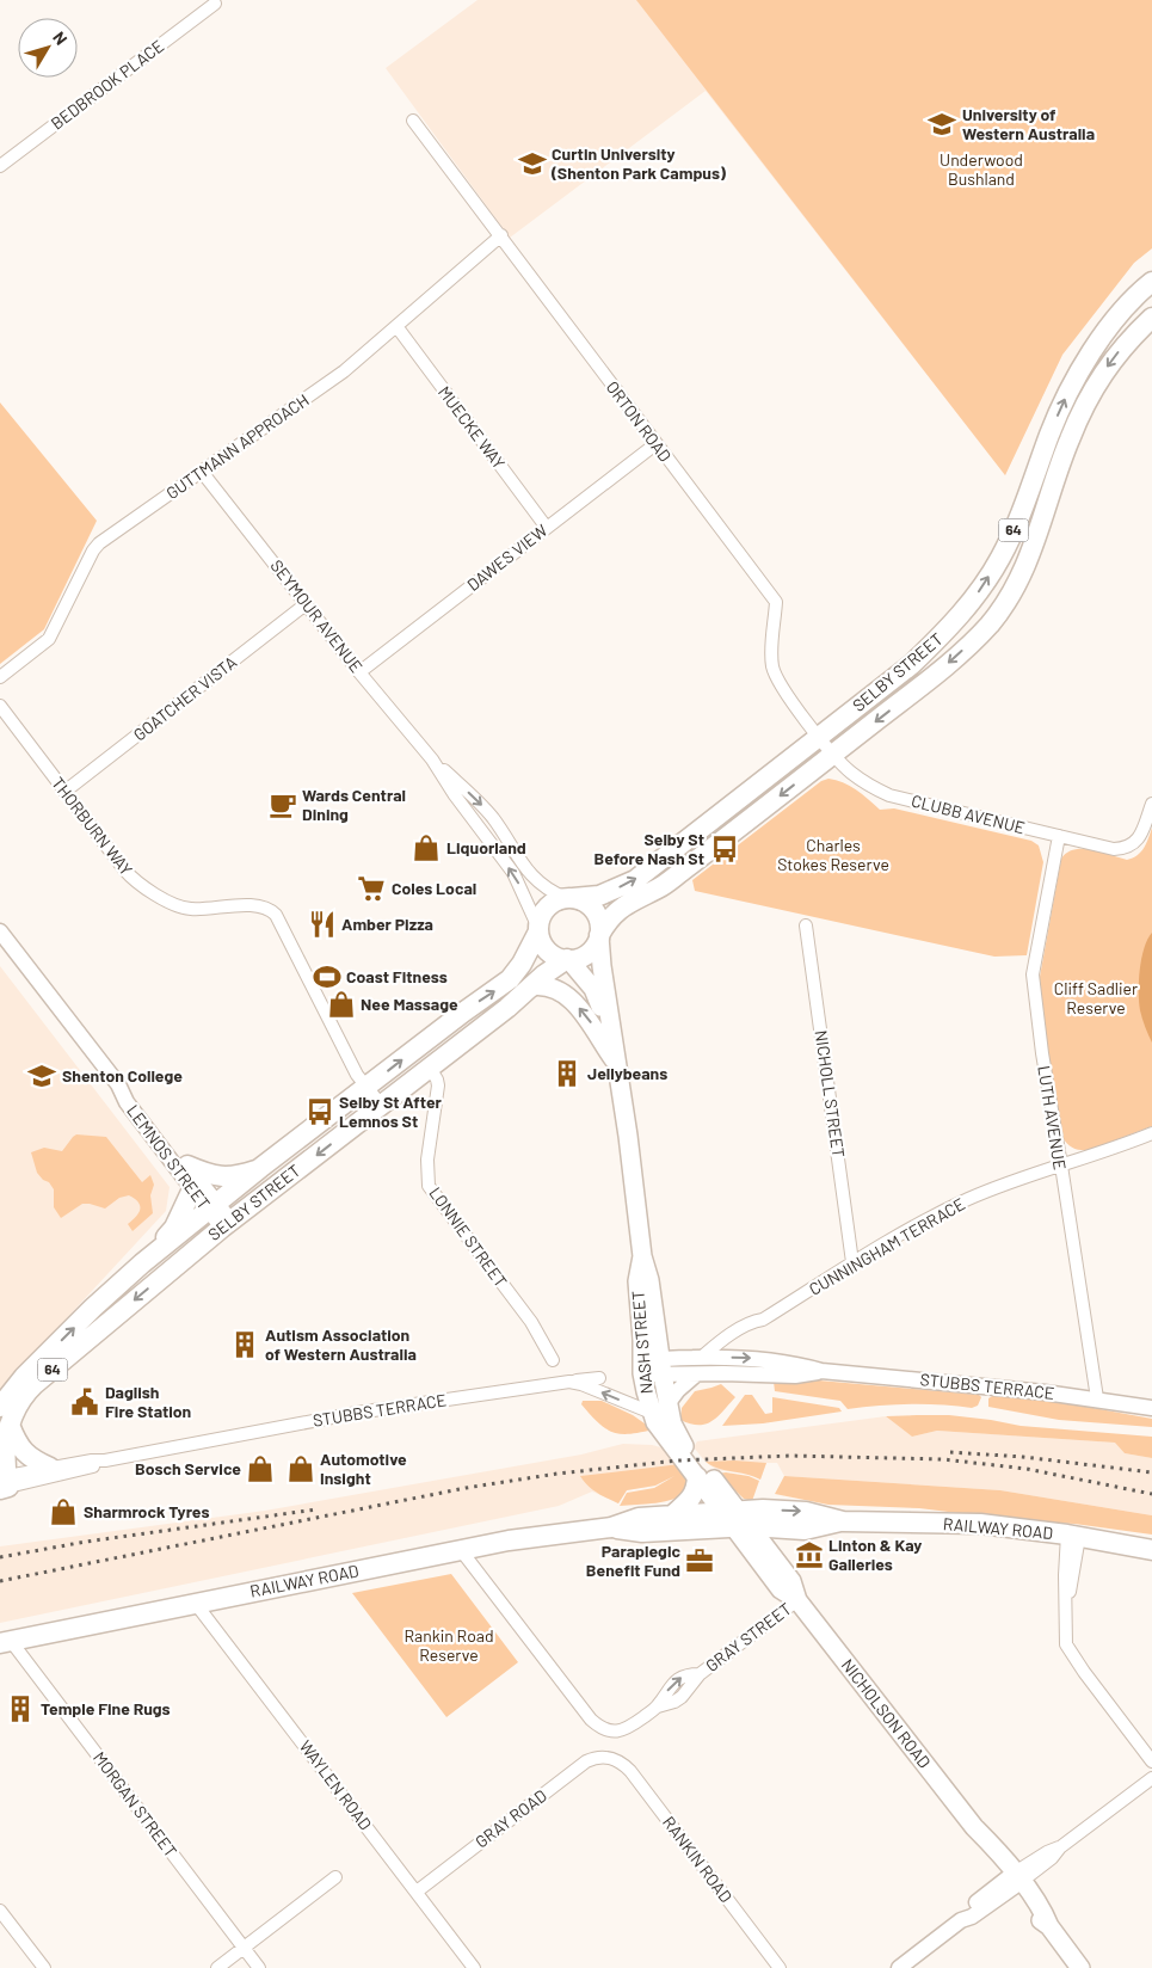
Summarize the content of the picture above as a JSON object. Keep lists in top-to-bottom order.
{
  "streets": {
    "main road": [
      "64",
      "SELBY STREET",
      "NASH STREET",
      "RAILWAY ROAD",
      "NICHOLSON ROAD"
    ],
    "street": [
      "BEDBROOK PLACE",
      "ORTON ROAD",
      "MUECKE WAY",
      "GUTTMANN APPROACH",
      "DAWES VIEW",
      "SEYMOUR AVENUE",
      "GOATCHER VISTA",
      "CLUBB AVENUE",
      "THORBURN WAY",
      "NICHOLL STREET",
      "LUTH AVENUE",
      "LEMNOS STREET",
      "LONNIE STREET",
      "CUNNINGHAM TERRACE",
      "STUBBS TERRACE",
      "GRAY STREET",
      "WAYLEN ROAD",
      "MORGAN STREET",
      "GRAY ROAD",
      "RANKIN ROAD"
    ]
  },
  "crossings": [
    ["ORTON ROAD", "GUTTMANN APPROACH"],
    ["ORTON ROAD", "DAWES VIEW"],
    ["ORTON ROAD", "SELBY STREET"],
    ["ORTON ROAD", "CLUBB AVENUE"],
    ["MUECKE WAY", "GUTTMANN APPROACH"],
    ["MUECKE WAY", "DAWES VIEW"],
    ["GUTTMANN APPROACH", "SEYMOUR AVENUE"],
    ["64", "SEYMOUR AVENUE"],
    ["64", "SELBY STREET"],
    ["64", "NASH STREET"],
    ["DAWES VIEW", "SEYMOUR AVENUE"],
    ["SEYMOUR AVENUE", "SELBY STREET"],
    ["SEYMOUR AVENUE", "GOATCHER VISTA"],
    ["SEYMOUR AVENUE", "NASH STREET"],
    ["SELBY STREET", "CLUBB AVENUE"],
    ["SELBY STREET", "THORBURN WAY"],
    ["SELBY STREET", "LEMNOS STREET"],
    ["SELBY STREET", "LONNIE STREET"],
    ["SELBY STREET", "NASH STREET"],
    ["SELBY STREET", "STUBBS TERRACE"],
    ["GOATCHER VISTA", "THORBURN WAY"],
    ["CLUBB AVENUE", "LUTH AVENUE"],
    ["NICHOLL STREET", "CUNNINGHAM TERRACE"],
    ["LUTH AVENUE", "CUNNINGHAM TERRACE"],
    ["LUTH AVENUE", "STUBBS TERRACE"],
    ["CUNNINGHAM TERRACE", "STUBBS TERRACE"],
    ["NASH STREET", "STUBBS TERRACE"],
    ["NASH STREET", "RAILWAY ROAD"],
    ["NASH STREET", "NICHOLSON ROAD"],
    ["RAILWAY ROAD", "GRAY STREET"],
    ["RAILWAY ROAD", "NICHOLSON ROAD"],
    ["RAILWAY ROAD", "WAYLEN ROAD"],
    ["RAILWAY ROAD", "MORGAN STREET"],
    ["GRAY STREET", "NICHOLSON ROAD"],
    ["WAYLEN ROAD", "GRAY ROAD"],
    ["GRAY ROAD", "RANKIN ROAD"]
  ],
  "parks": [
    "Underwood Bushland",
    "Charles Stokes Reserve",
    "Cliff Sadlier Reserve",
    "Rankin Road Reserve"
  ],
  "places": {
    "school or university": ["University of Western Australia", "Curtin University (Shenton Park Campus)", "Shenton College"],
    "cafe": ["Wards Central Dining"],
    "shop": [
      "Liquorland",
      "Nee Massage",
      "Bosch Service",
      "Automotive Insight",
      "Sharmrock Tyres"
    ],
    "bus stop": ["Selby St Before Nash St", "Selby St After Lemnos St"],
    "supermarket": ["Coles Local"],
    "restaurant": ["Amber Pizza"],
    "sports": ["Coast Fitness"],
    "building": ["Jellybeans", "Autism Association of Western Australia", "Temple Fine Rugs"],
    "public building": ["Daglish Fire Station"],
    "museum": ["Linton & Kay Galleries"],
    "office": ["Paraplegic Benefit Fund"]
  },
  "north": "top right"
}
